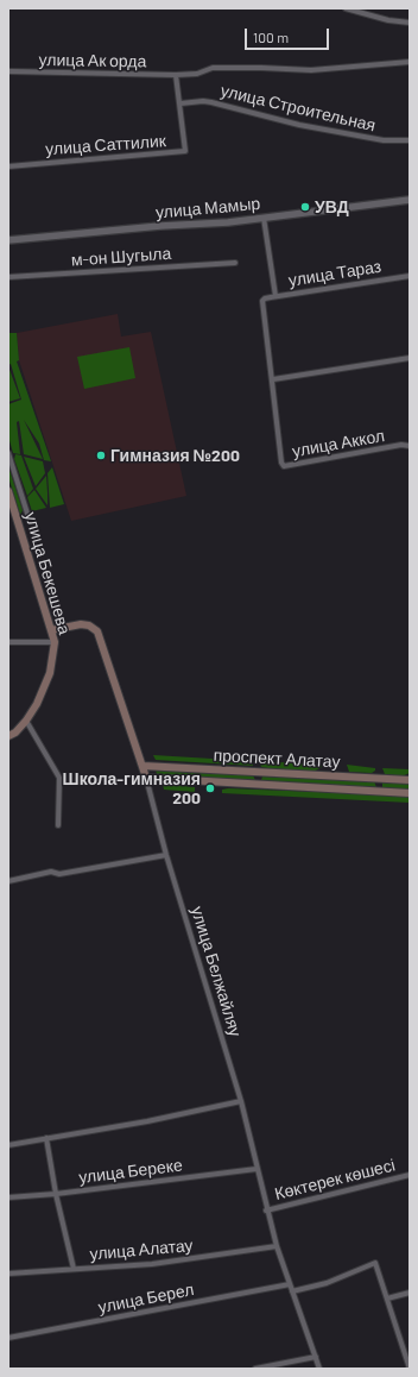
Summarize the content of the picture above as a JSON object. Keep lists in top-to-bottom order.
{
  "streets": {
    "main road": ["улица Бекешева", "проспект Алатау", "улица Белжайляу"],
    "street": [
      "улица Ак орда",
      "улица Строительная",
      "улица Саттилик",
      "улица Мамыр",
      "м-он Шугыла",
      "улица Тараз",
      "улица Аккол",
      "улица Береке",
      "Көктерек көшесі",
      "улица Алатау",
      "улица Берел"
    ]
  },
  "crossings": [
    ["улица Ак орда", "улица Саттилик"],
    ["улица Строительная", "улица Саттилик"],
    ["улица Тараз", "улица Аккол"],
    ["улица Бекешева", "улица Белжайляу"],
    ["проспект Алатау", "улица Белжайляу"],
    ["улица Белжайляу", "улица Береке"],
    ["улица Белжайляу", "Көктерек көшесі"],
    ["улица Белжайляу", "улица Алатау"],
    ["улица Белжайляу", "улица Берел"]
  ],
  "places": ["УВД", "Гимназия №200", "Школа-гимназия 200"],
  "scale_bar": "100 m"
}
